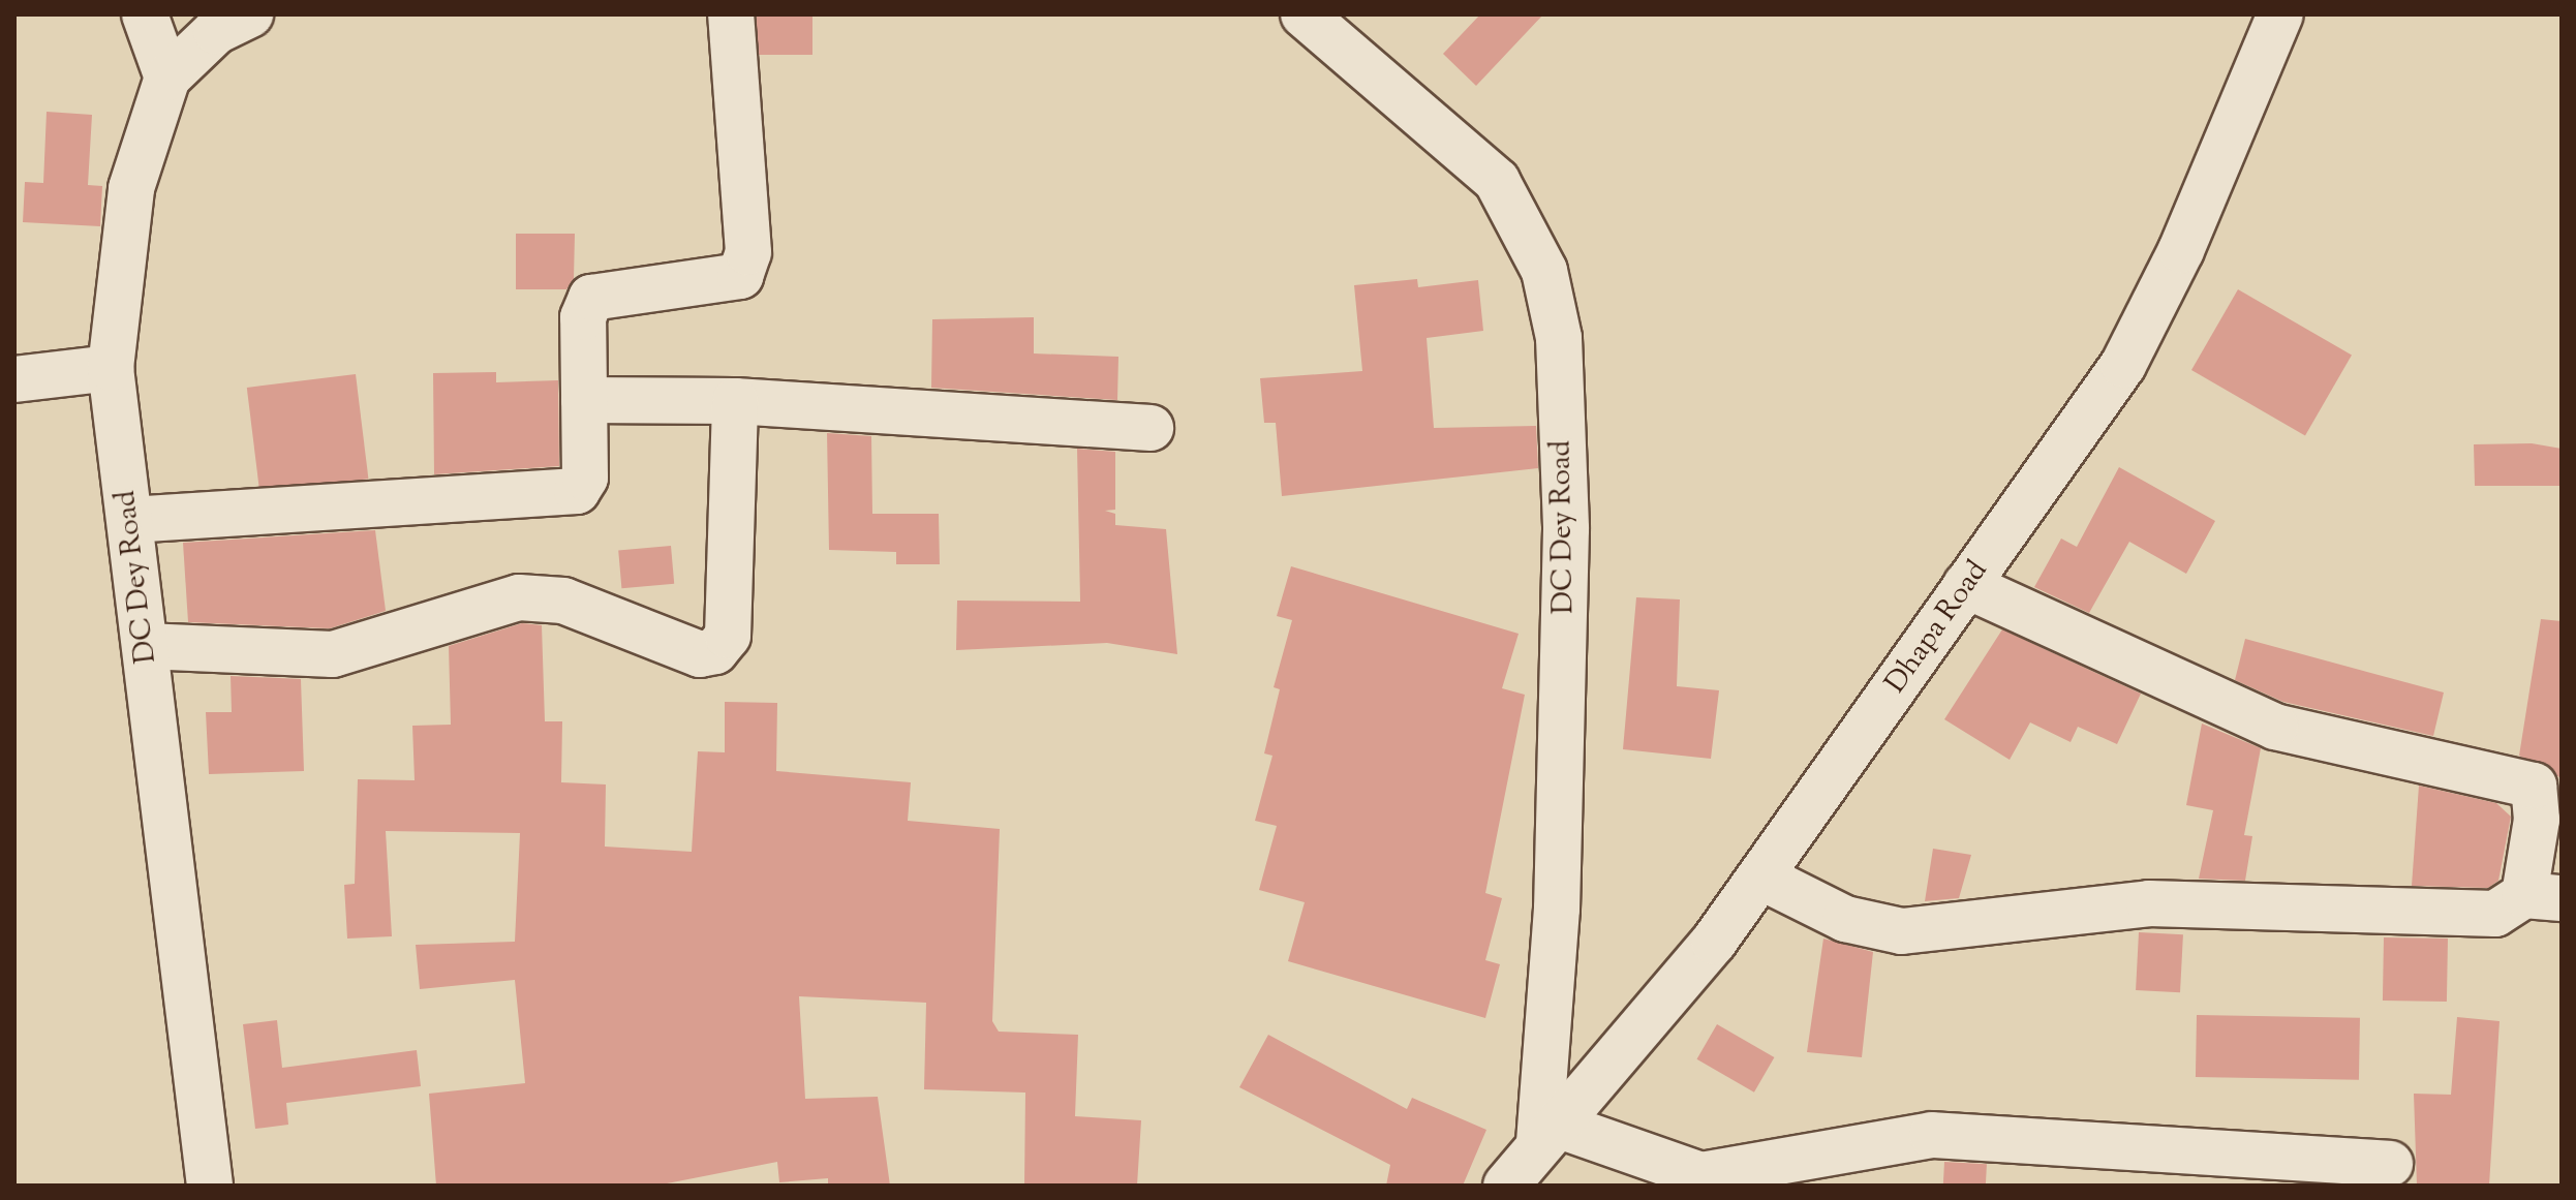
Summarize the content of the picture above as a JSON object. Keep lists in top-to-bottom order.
{
  "streets": {
    "street": ["DC Dey Road", "Dhapa Road"]
  },
  "crossings": [
    ["DC Dey Road", "Dhapa Road"]
  ]
}
